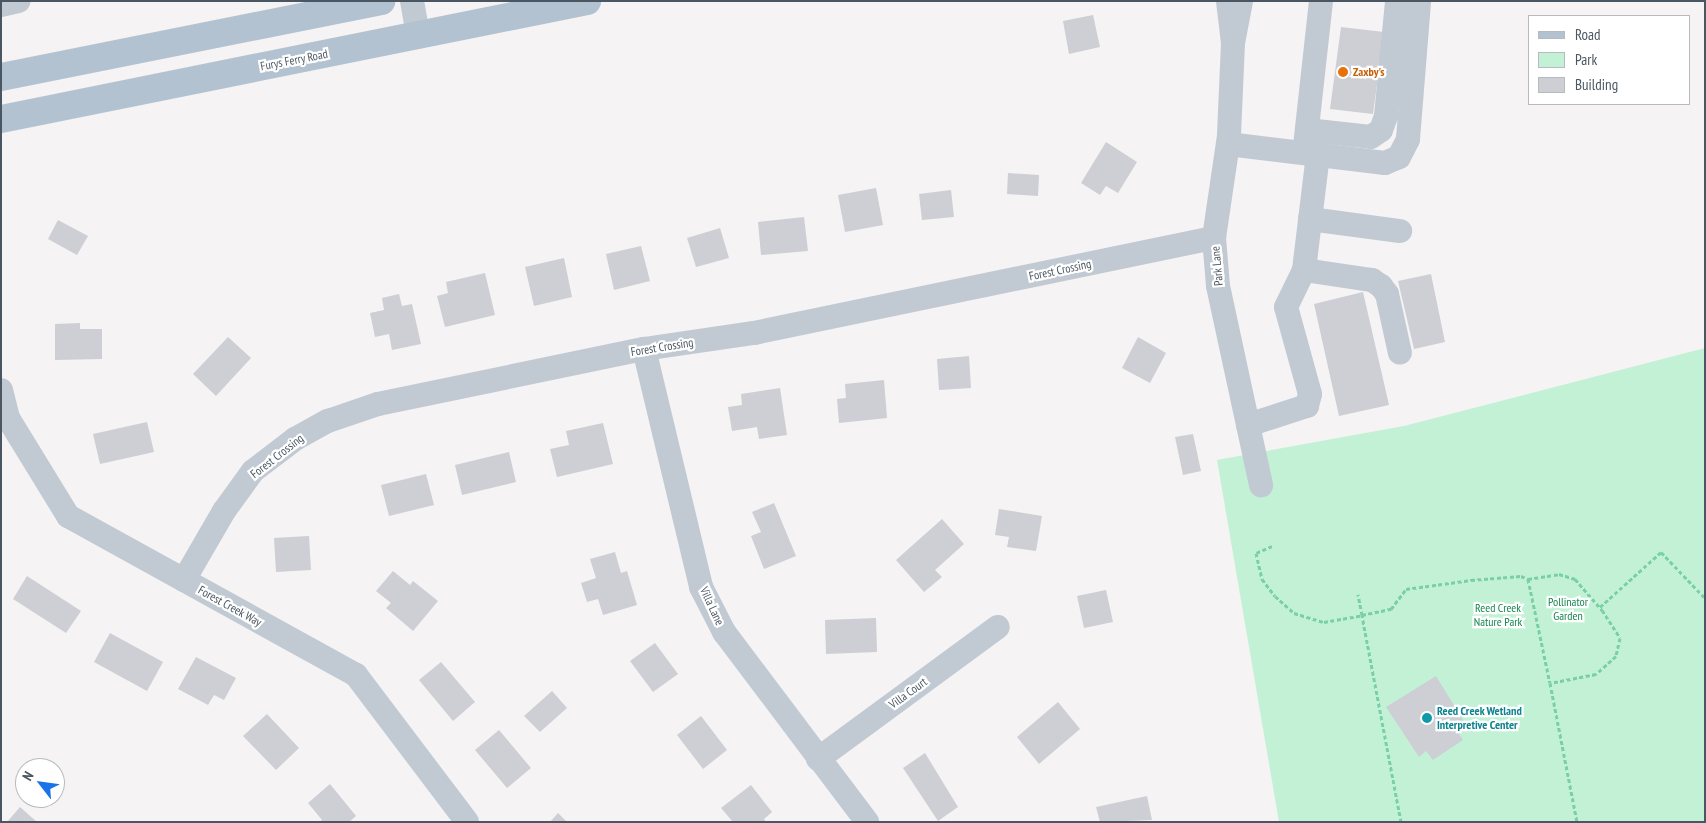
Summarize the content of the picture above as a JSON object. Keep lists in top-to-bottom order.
{
  "streets": {
    "main road": ["Furys Ferry Road"],
    "street": [
      "Park Lane",
      "Forest Crossing",
      "Forest Creek Way",
      "Villa Lane",
      "Villa Court"
    ]
  },
  "crossings": [
    ["Park Lane", "Forest Crossing"],
    ["Forest Crossing", "Forest Creek Way"],
    ["Forest Crossing", "Villa Lane"],
    ["Villa Lane", "Villa Court"]
  ],
  "parks": ["Pollinator Garden", "Reed Creek Nature Park"],
  "places": ["Zaxby's", "Reed Creek Wetland Interpretive Center"],
  "legend": ["Road", "Park", "Building"],
  "north": "top left"
}
